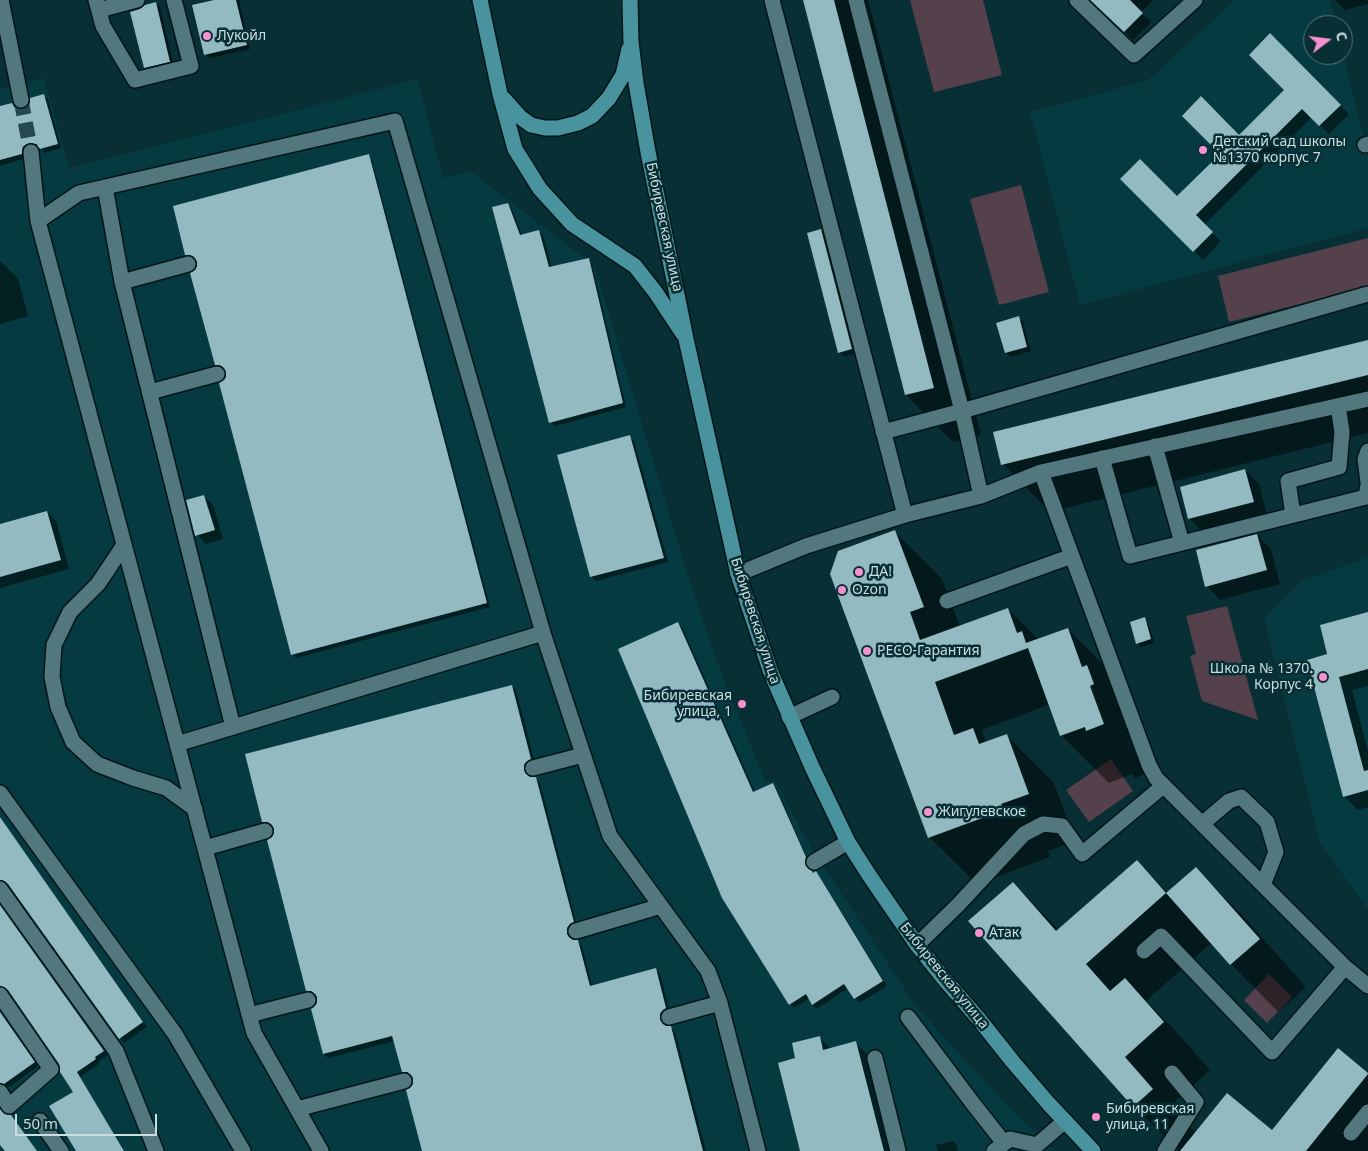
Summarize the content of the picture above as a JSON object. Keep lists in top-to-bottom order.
{
  "streets": {
    "main road": ["Бибиревская улица"]
  },
  "places": [
    "Лукойл",
    "Детский сад школы №1370 корпус 7",
    "ДА!",
    "Ozon",
    "РЕСО-Гарантия",
    "Школа № 1370. Корпус 4",
    "Бибиревская улица, 1",
    "Жигулевское",
    "Атак",
    "Бибиревская улица, 11"
  ],
  "scale_bar": "50 m",
  "north": "right"
}
